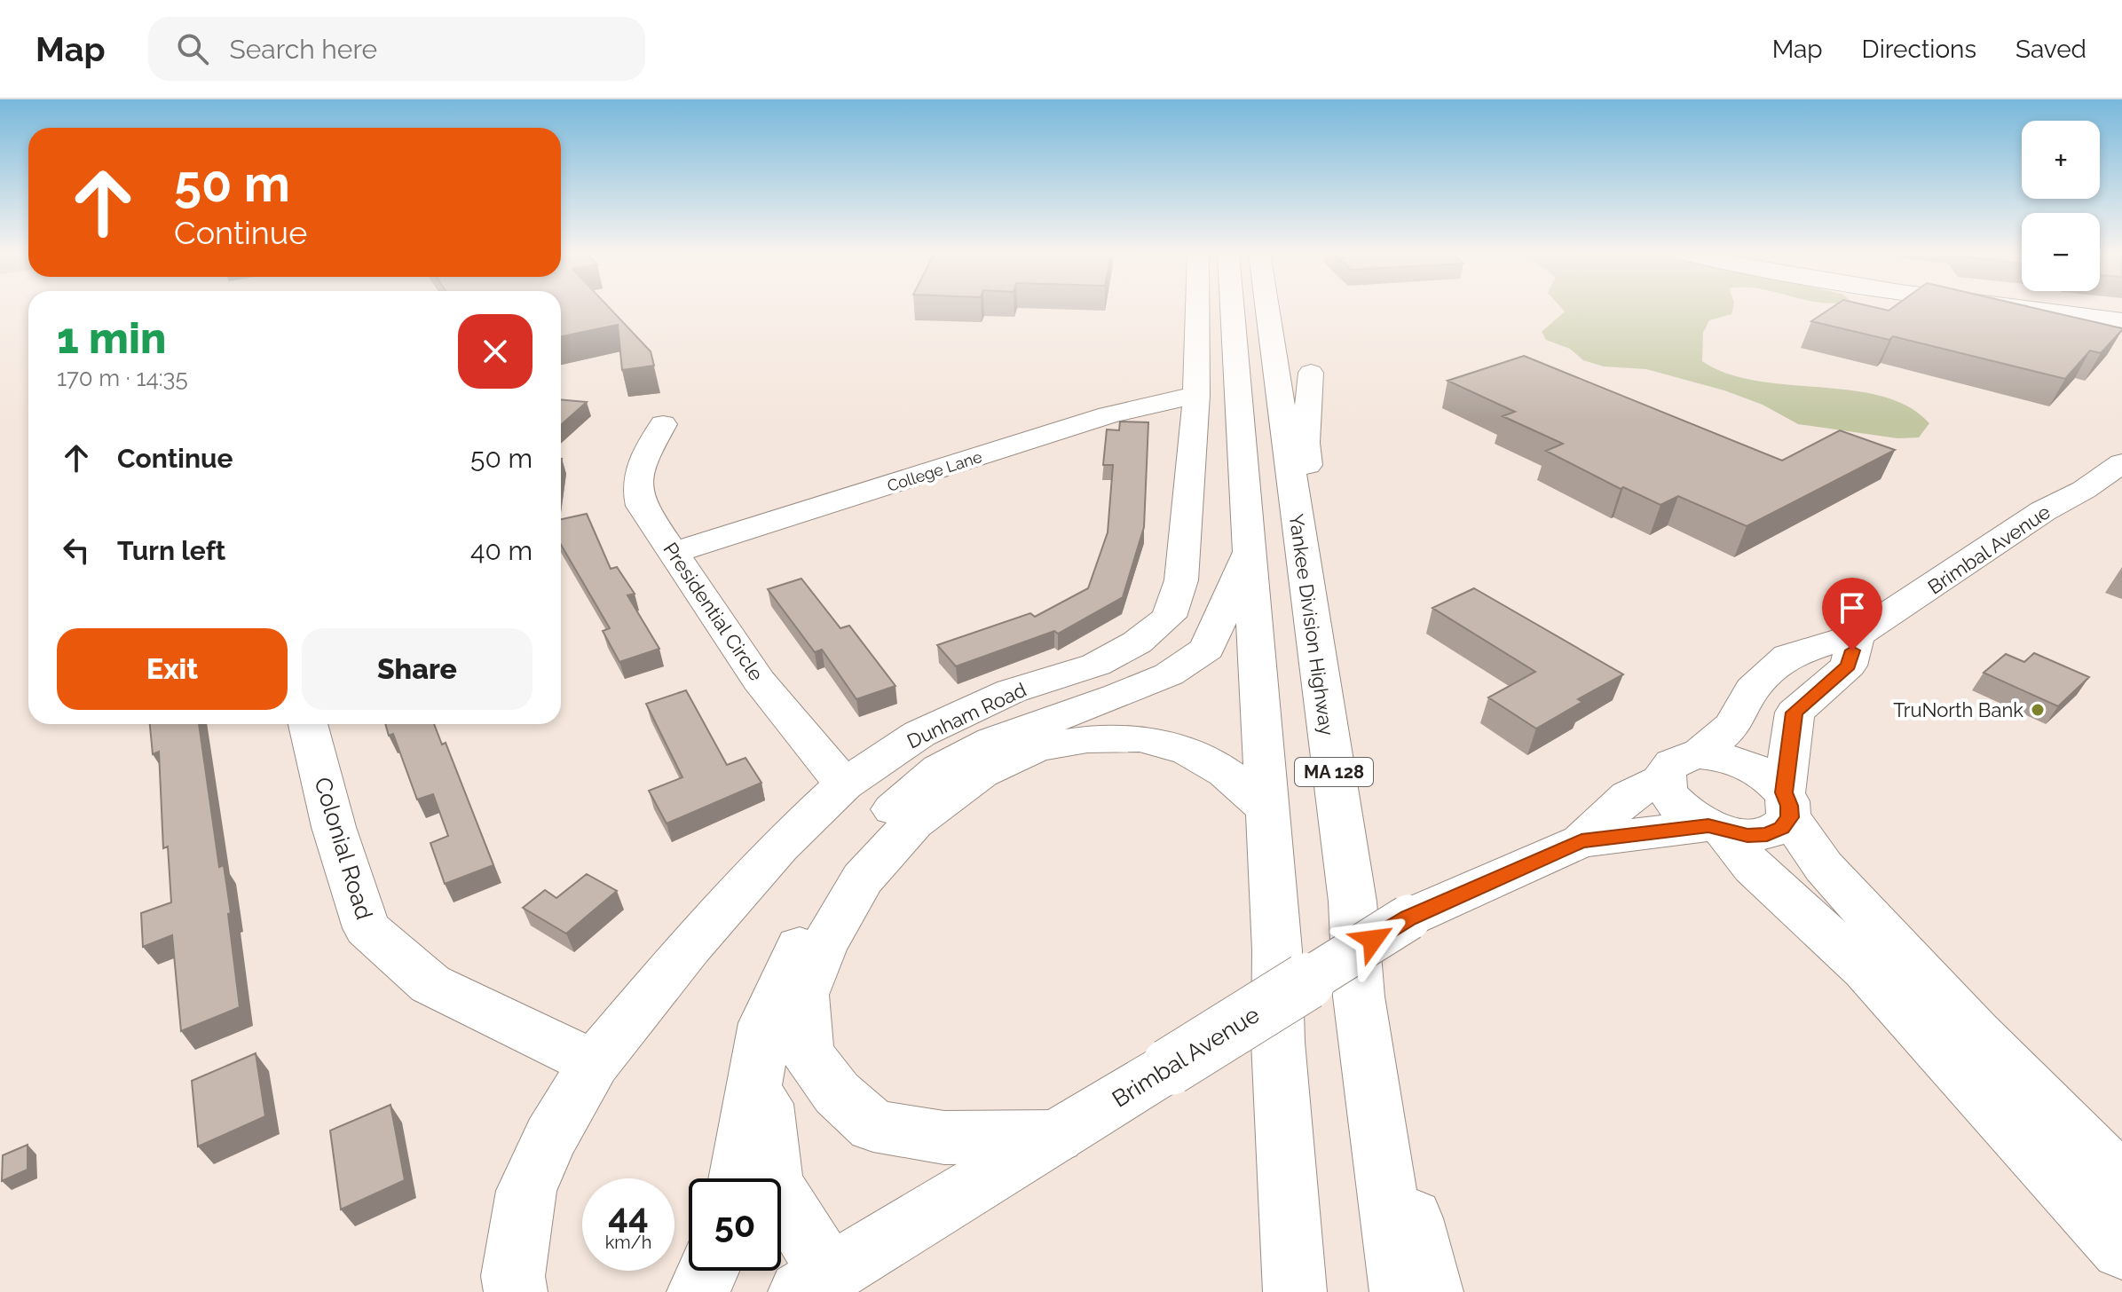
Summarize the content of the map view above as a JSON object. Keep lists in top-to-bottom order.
{
  "streets": {
    "main road": [
      "College Lane",
      "Brimbal Avenue",
      "Presidential Circle",
      "Yankee Division Highway",
      "Dunham Road",
      "MA 128",
      "Colonial Road"
    ]
  },
  "crossings": [
    ["College Lane", "Presidential Circle"],
    ["College Lane", "Dunham Road"],
    ["Presidential Circle", "Dunham Road"],
    ["Dunham Road", "Colonial Road"]
  ],
  "places": ["TruNorth Bank"],
  "page": {
    "header": "Map",
    "search": "Search here",
    "nav": ["Map", "Directions", "Saved"],
    "map_buttons": ["+", "−"],
    "turn": ["50 m", "Continue"],
    "heading": ["1 min", "170 m · 14:35"],
    "list": [
      {
        "name": "Continue",
        "value": "50 m"
      },
      {
        "name": "Turn left",
        "value": "40 m"
      }
    ],
    "buttons": ["Exit", "Share"],
    "speed": "44 km/h",
    "limit": "50"
  }
}
